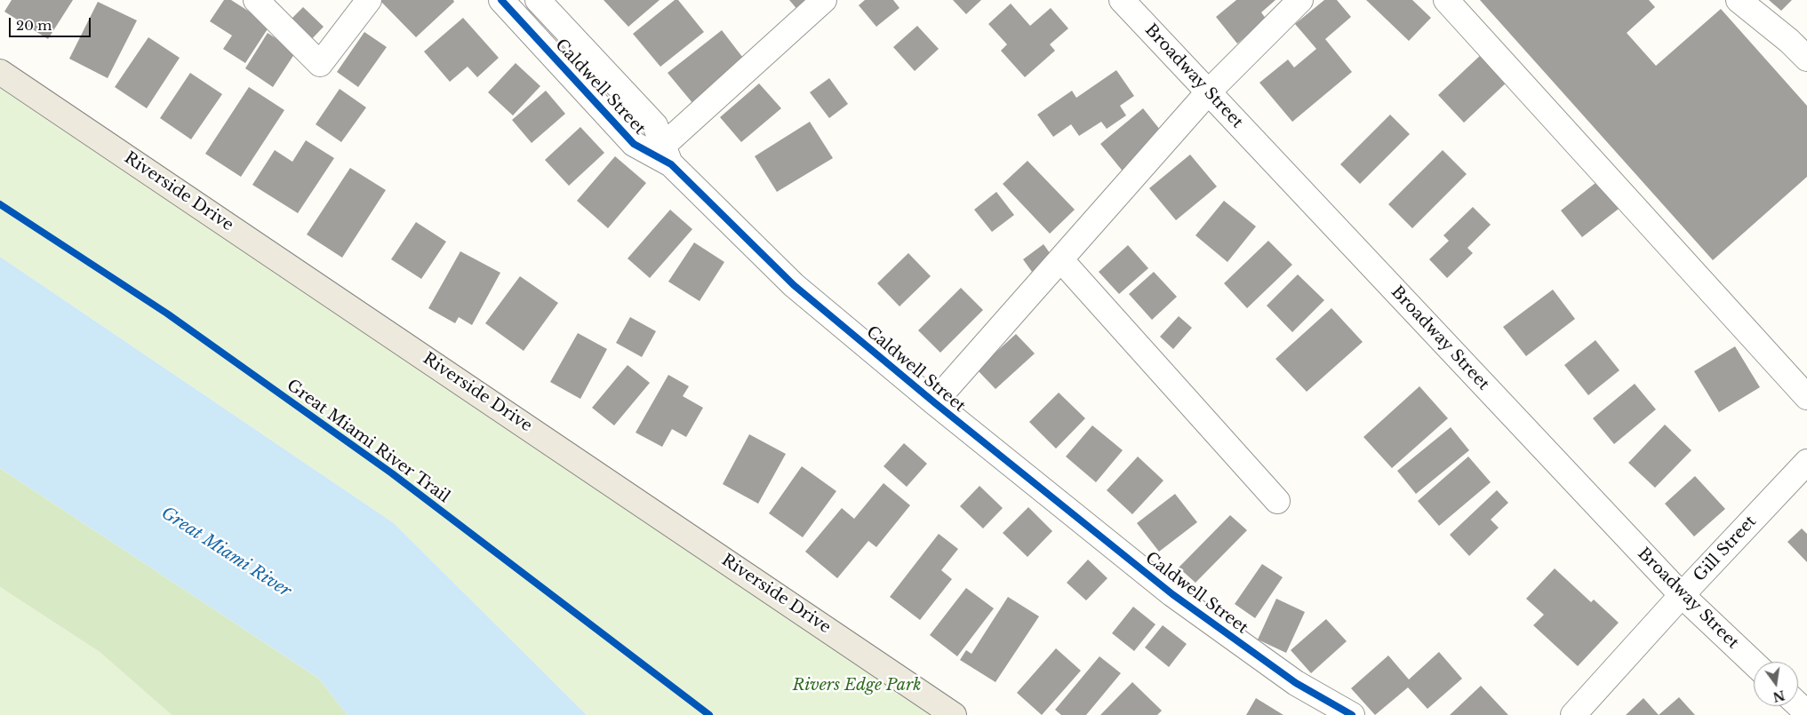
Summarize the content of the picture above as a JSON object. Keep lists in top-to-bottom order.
{
  "streets": {
    "main road": ["Riverside Drive"],
    "street": ["Broadway Street", "Caldwell Street", "Gill Street"],
    "cycle path": ["Great Miami River Trail"]
  },
  "crossings": [
    ["Broadway Street", "Gill Street"]
  ],
  "water": ["Great Miami River"],
  "parks": ["Rivers Edge Park"],
  "scale_bar": "20 m",
  "north": "bottom"
}
